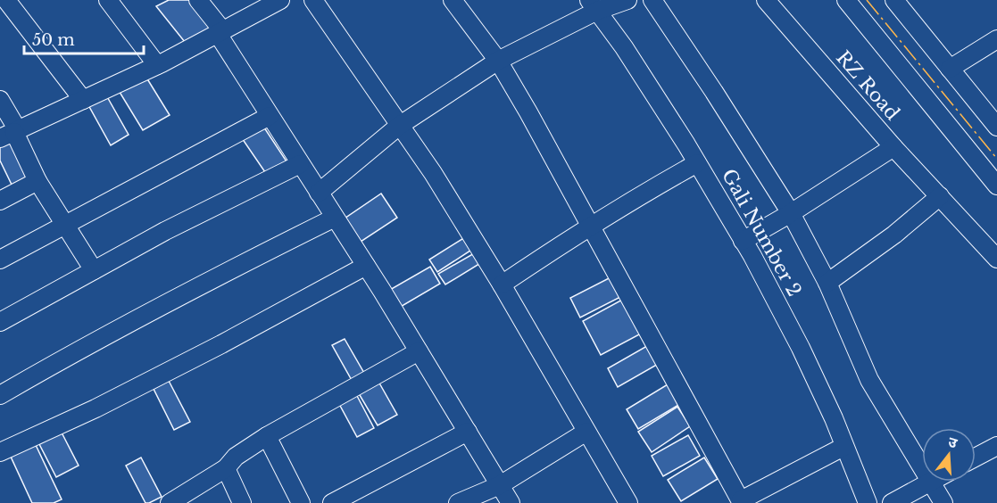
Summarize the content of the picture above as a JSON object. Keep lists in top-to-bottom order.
{
  "streets": {
    "street": ["RZ Road", "Gali Number 2"]
  },
  "scale_bar": "50 m",
  "north": "top"
}
